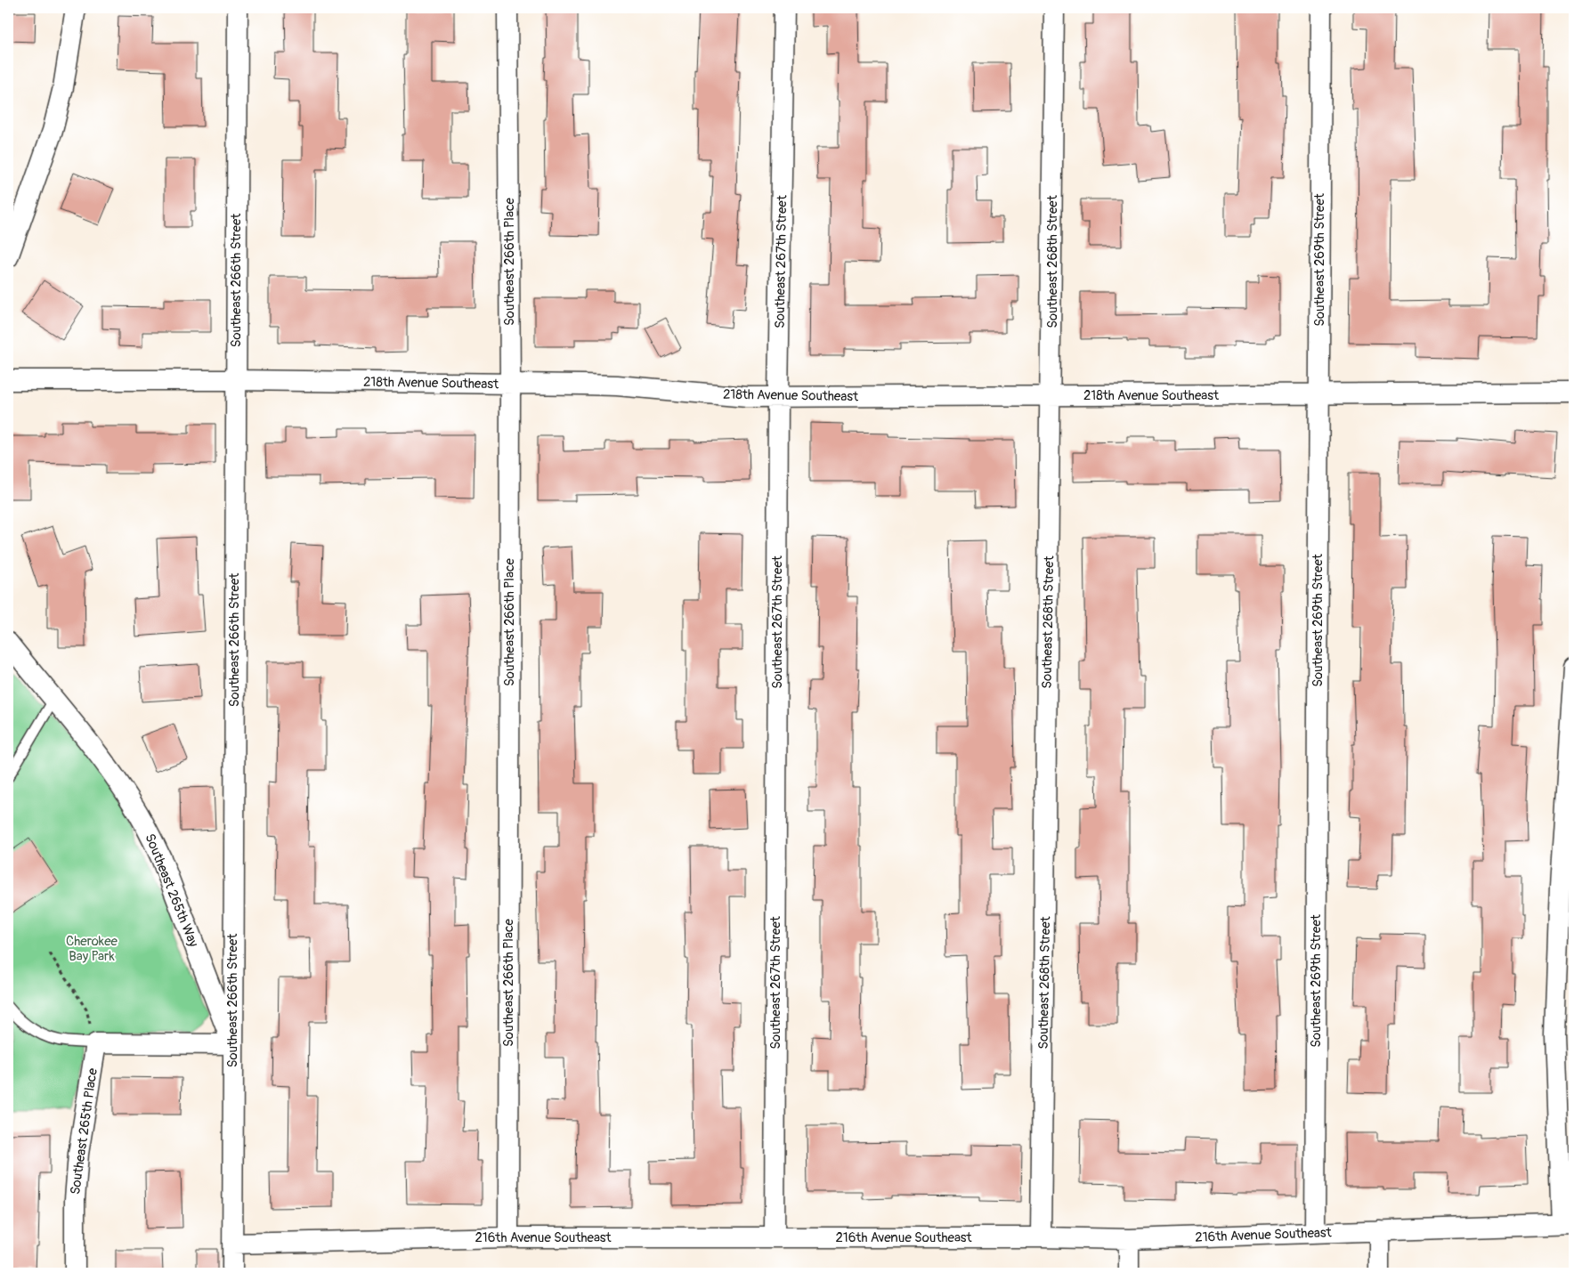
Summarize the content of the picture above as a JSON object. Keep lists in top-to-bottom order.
{
  "streets": {
    "street": [
      "Southeast 269th Street",
      "Southeast 266th Place",
      "Southeast 267th Street",
      "Southeast 268th Street",
      "Southeast 266th Street",
      "218th Avenue Southeast",
      "Southeast 265th Way",
      "Southeast 265th Place",
      "216th Avenue Southeast"
    ]
  },
  "crossings": [
    ["Southeast 269th Street", "218th Avenue Southeast"],
    ["Southeast 269th Street", "216th Avenue Southeast"],
    ["Southeast 266th Place", "218th Avenue Southeast"],
    ["Southeast 266th Place", "216th Avenue Southeast"],
    ["Southeast 267th Street", "218th Avenue Southeast"],
    ["Southeast 267th Street", "216th Avenue Southeast"],
    ["Southeast 268th Street", "218th Avenue Southeast"],
    ["Southeast 268th Street", "216th Avenue Southeast"],
    ["Southeast 266th Street", "218th Avenue Southeast"],
    ["Southeast 266th Street", "Southeast 265th Way"],
    ["Southeast 266th Street", "216th Avenue Southeast"]
  ],
  "parks": ["Cherokee Bay Park"]
}
